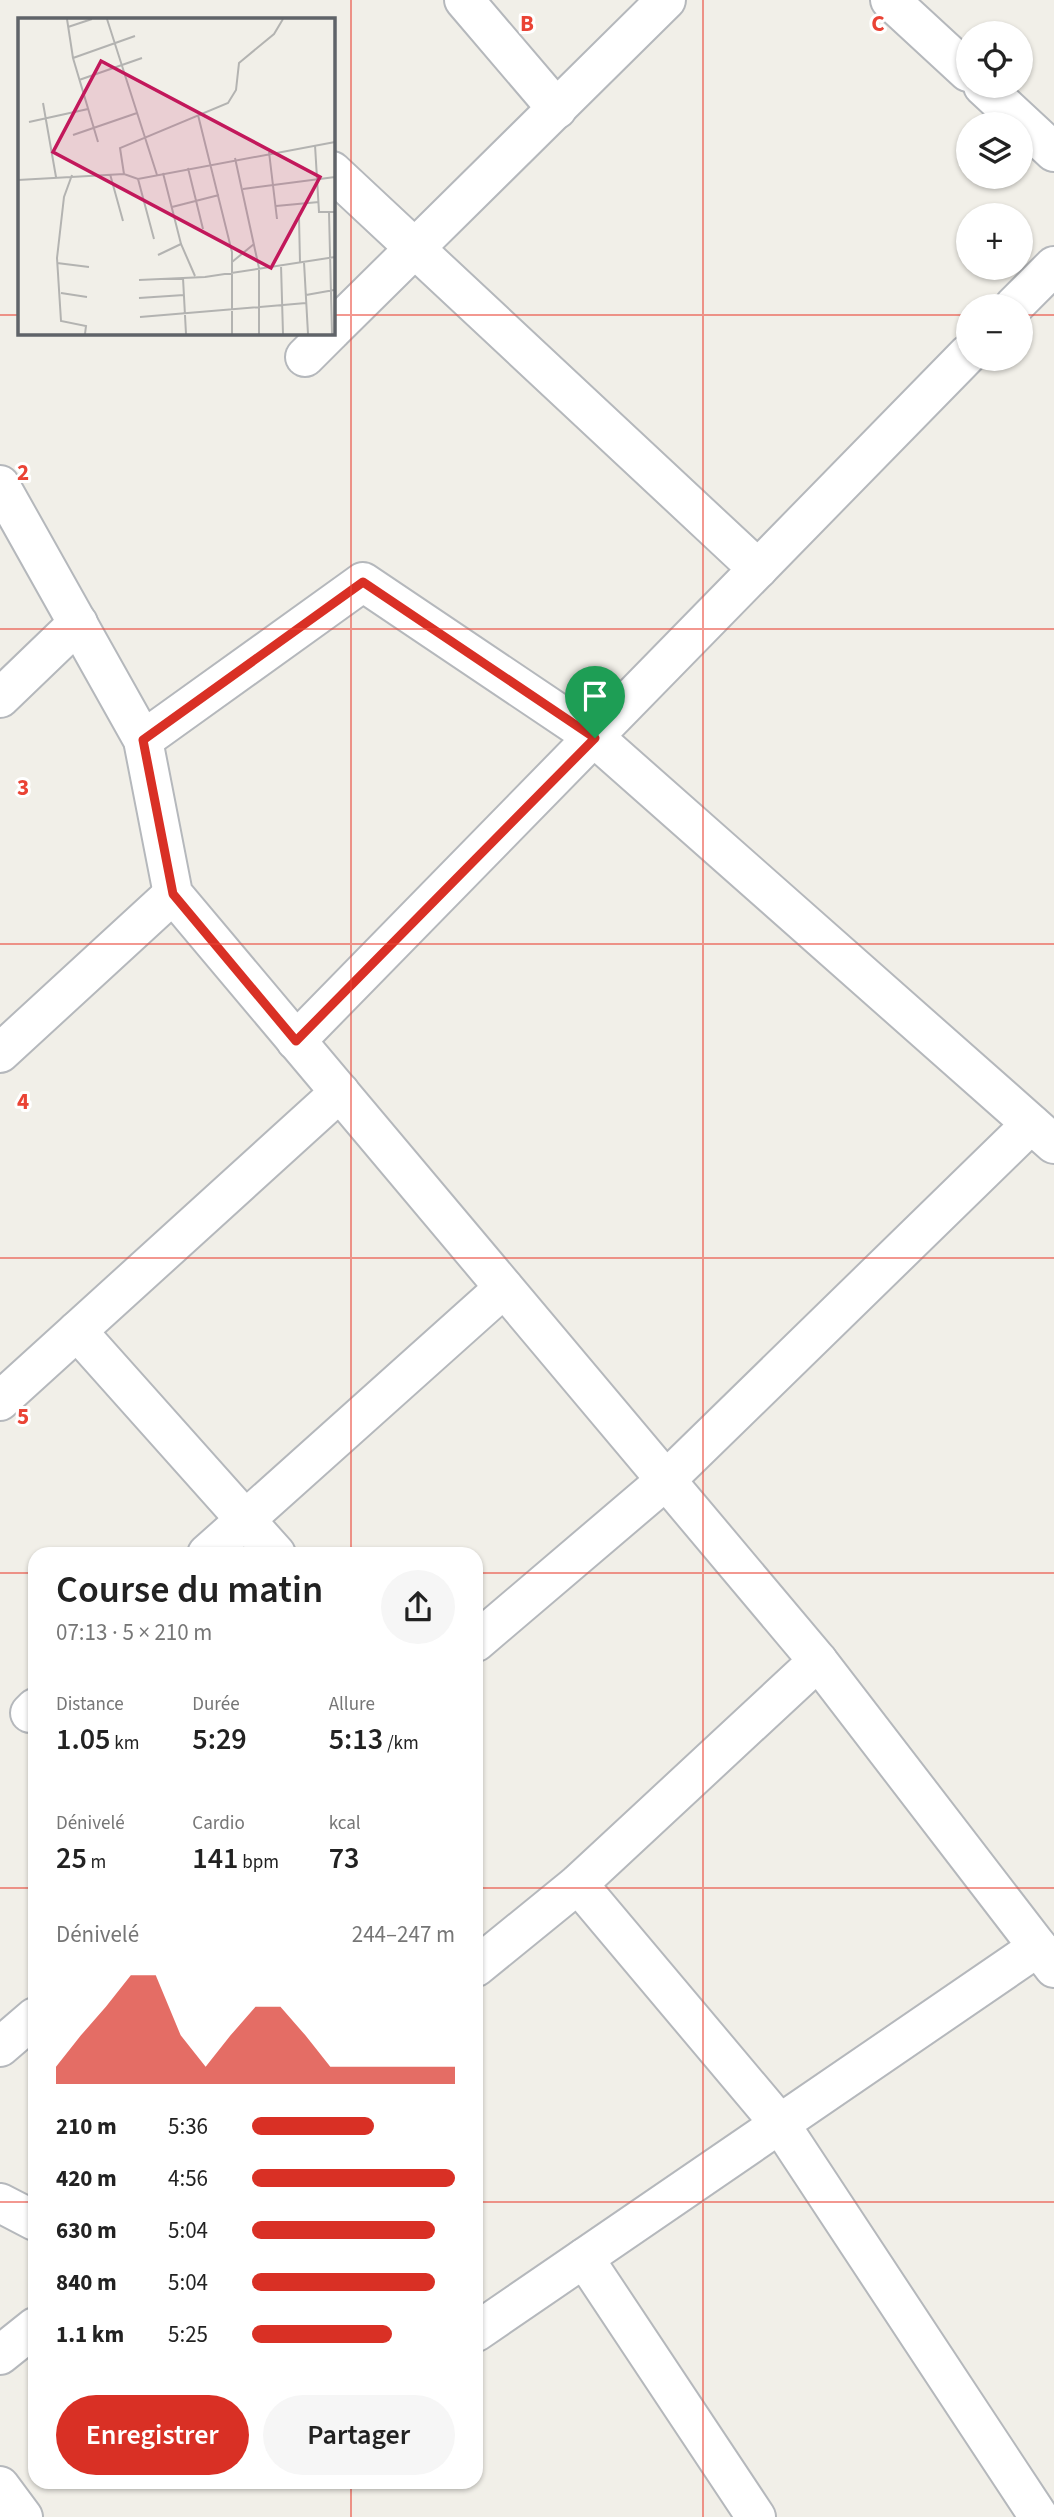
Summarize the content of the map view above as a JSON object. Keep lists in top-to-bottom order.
{
  "page": {
    "map_buttons": ["+", "−"],
    "heading": ["Course du matin", "07:13 · 5 × 210 m"],
    "stats": [
      ["Distance", "1.05 km"],
      ["Durée", "5:29"],
      ["Allure", "5:13 /km"],
      ["Dénivelé", "25 m"],
      ["Cardio", "141 bpm"],
      ["kcal", "73"]
    ],
    "chart": ["Dénivelé", "244–247 m"],
    "list": [
      {
        "name": "210 m",
        "note": "5:36"
      },
      {
        "name": "420 m",
        "note": "4:56"
      },
      {
        "name": "630 m",
        "note": "5:04"
      },
      {
        "name": "840 m",
        "note": "5:04"
      },
      {
        "name": "1.1 km",
        "note": "5:25"
      }
    ],
    "buttons": ["Enregistrer", "Partager"]
  },
  "grid": {
    "columns": ["B", "C"],
    "rows": [
      "2",
      "3",
      "4",
      "5"
    ]
  }
}
